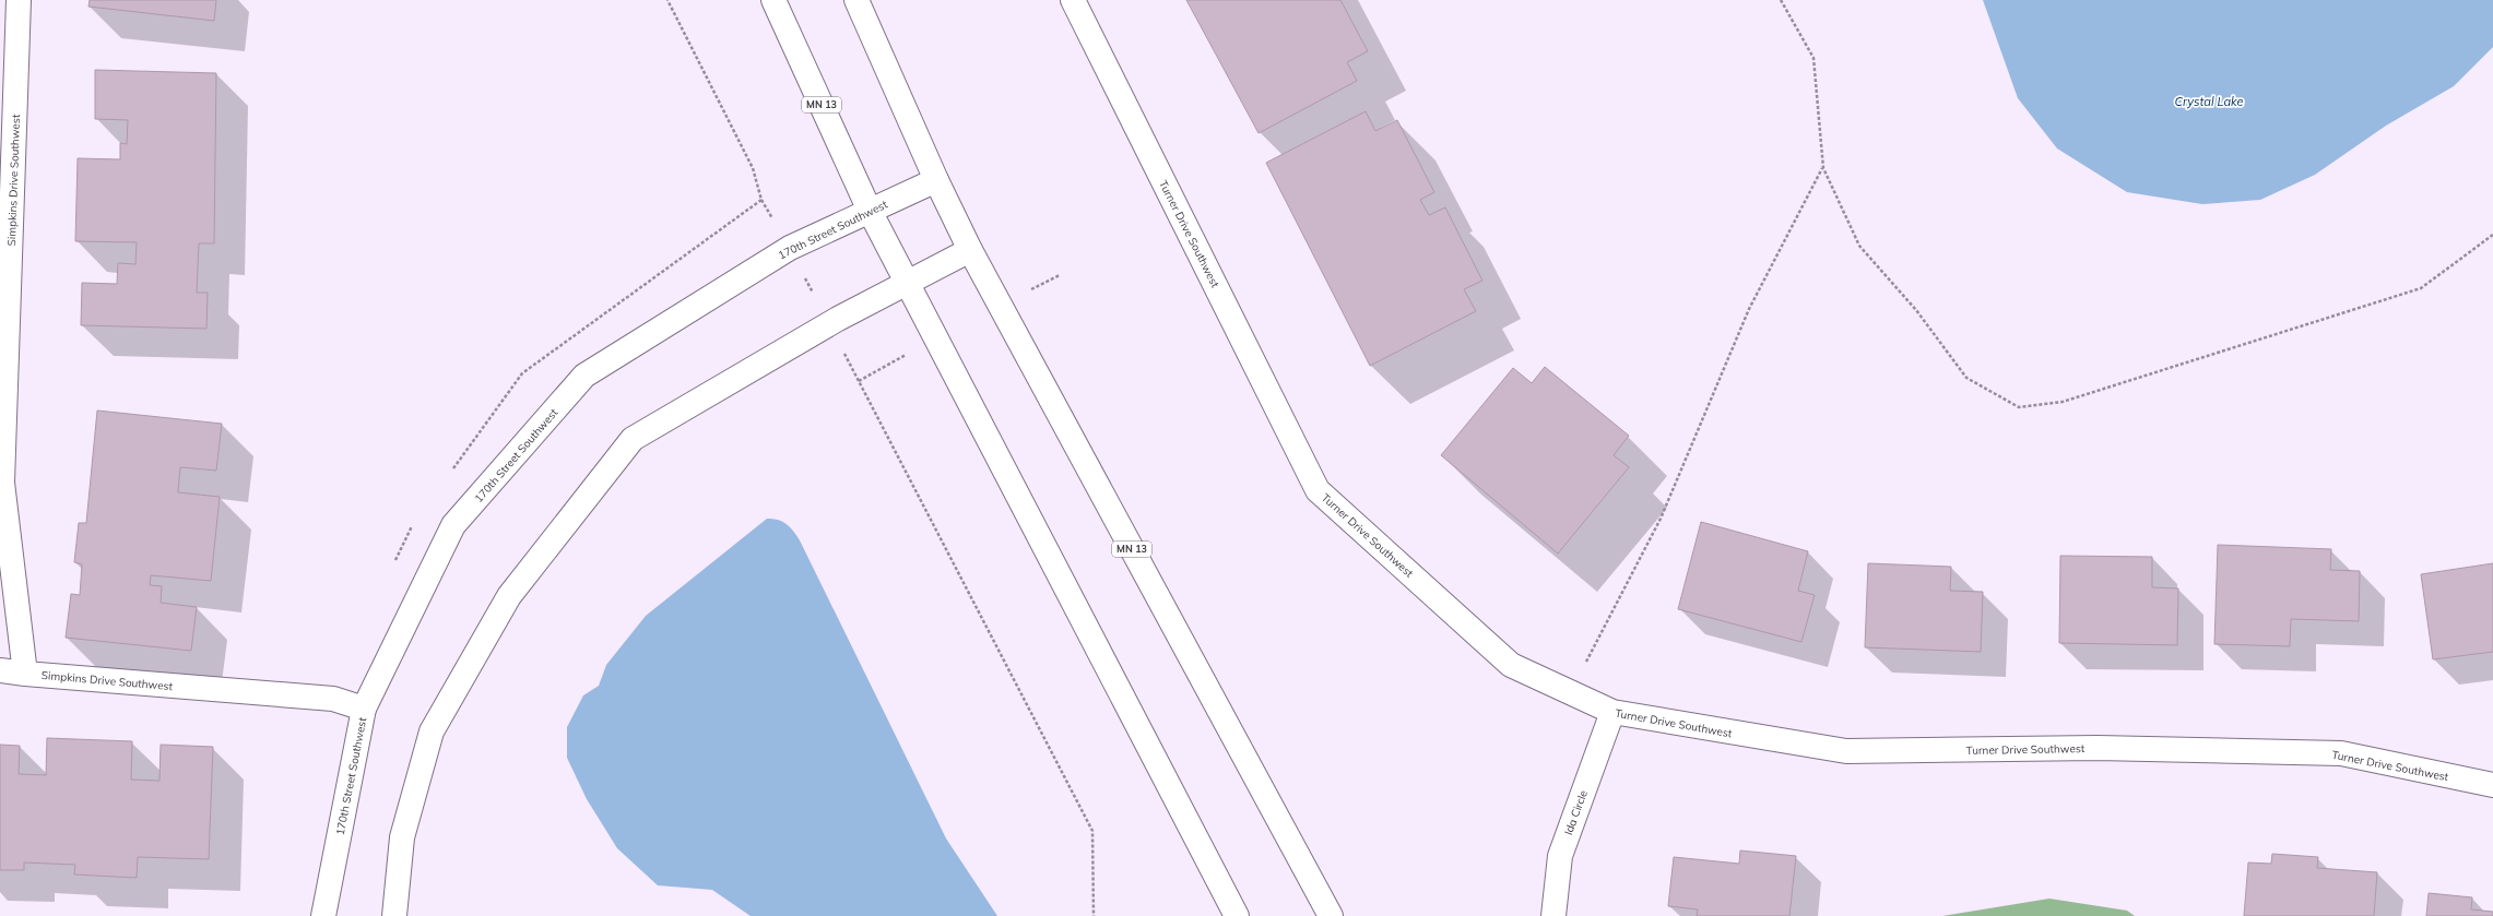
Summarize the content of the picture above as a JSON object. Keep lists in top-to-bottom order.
{
  "streets": {
    "street": [
      "MN 13",
      "Simpkins Drive Southwest",
      "170th Street Southwest",
      "Turner Drive Southwest",
      "Ida Circle"
    ]
  },
  "crossings": [
    ["MN 13", "170th Street Southwest"],
    ["Simpkins Drive Southwest", "170th Street Southwest"],
    ["Turner Drive Southwest", "Ida Circle"]
  ],
  "water": ["Crystal Lake"]
}
